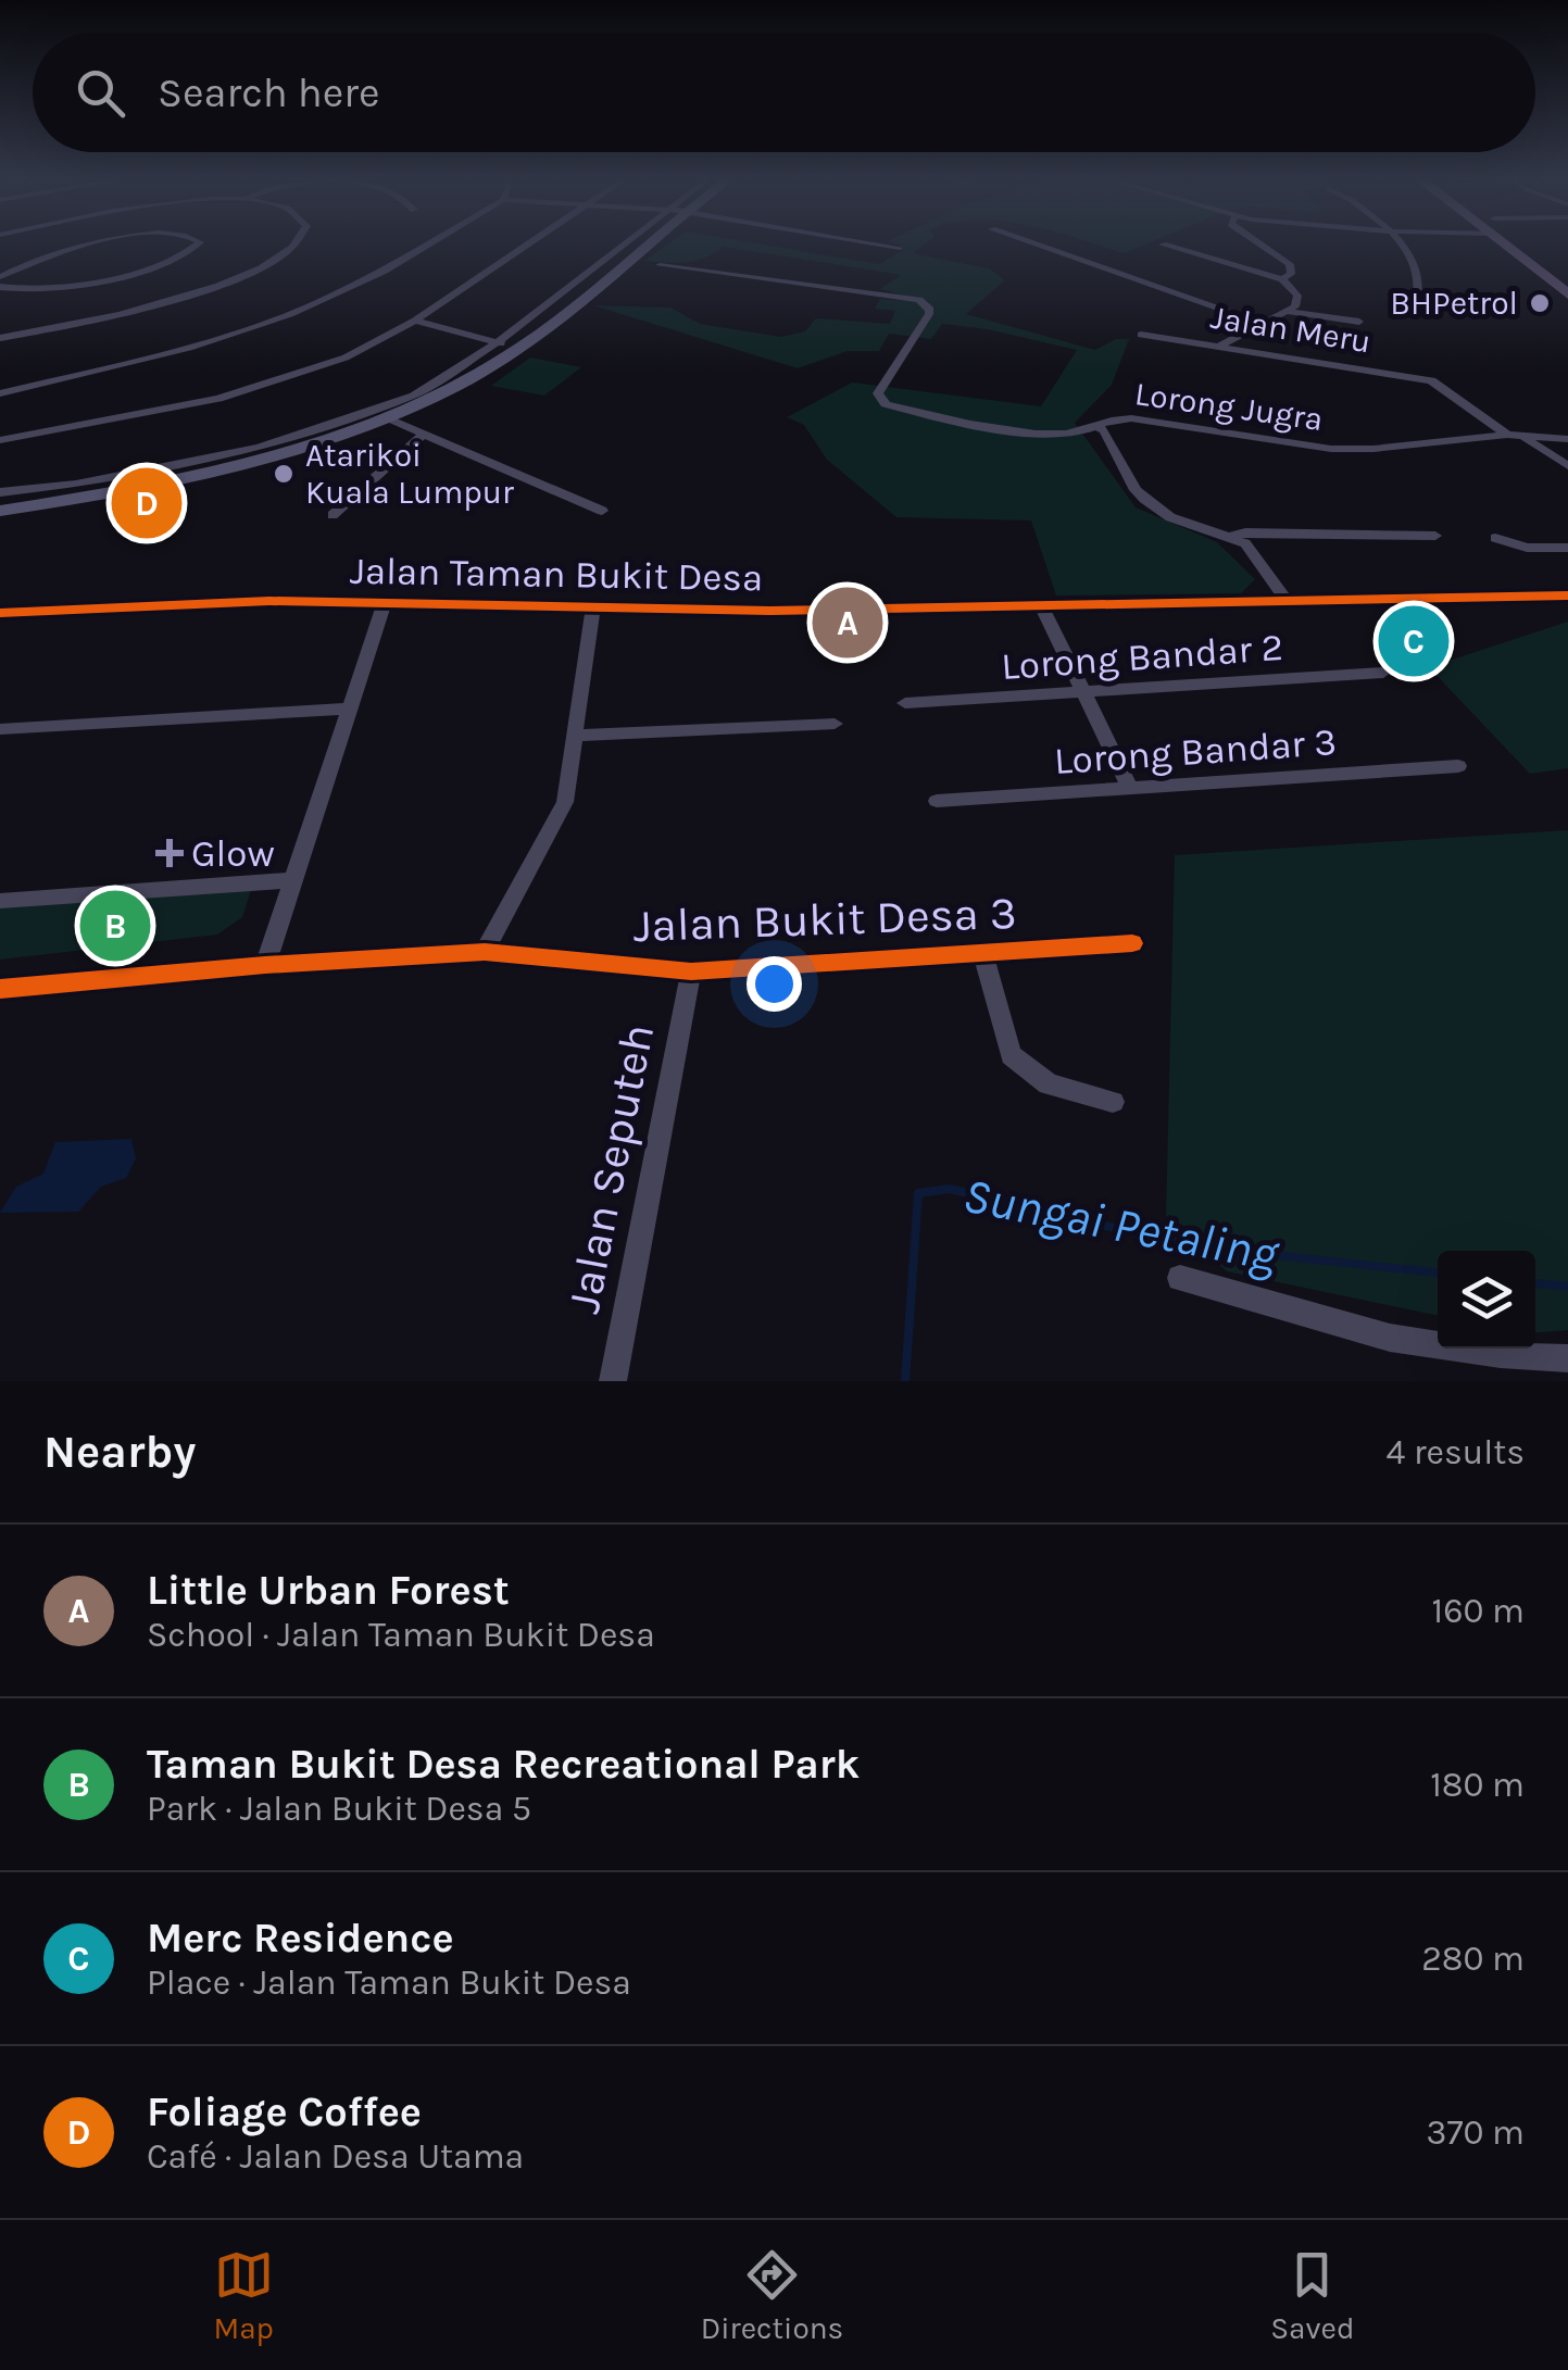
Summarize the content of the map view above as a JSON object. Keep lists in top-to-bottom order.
{
  "streets": {
    "street": [
      "Jalan Meru",
      "Lorong Jugra",
      "Jalan Taman Bukit Desa",
      "Lorong Bandar 2",
      "Lorong Bandar 3",
      "Jalan Bukit Desa 3",
      "Jalan Seputeh"
    ]
  },
  "crossings": [
    ["Jalan Meru", "Lorong Jugra"],
    ["Jalan Bukit Desa 3", "Jalan Seputeh"]
  ],
  "water": ["Sungai Petaling"],
  "places": {
    "other": ["BHPetrol", "Atarikoi Kuala Lumpur"],
    "health": ["Glow"]
  },
  "page": {
    "search": "Search here",
    "pins": [
      "D",
      "A",
      "C",
      "B"
    ],
    "heading": ["Nearby", "4 results"],
    "list": [
      {
        "mark": "A",
        "name": "Little Urban Forest",
        "note": "School · Jalan Taman Bukit Desa",
        "value": "160 m"
      },
      {
        "mark": "B",
        "name": "Taman Bukit Desa Recreational Park",
        "note": "Park · Jalan Bukit Desa 5",
        "value": "180 m"
      },
      {
        "mark": "C",
        "name": "Merc Residence",
        "note": "Place · Jalan Taman Bukit Desa",
        "value": "280 m"
      },
      {
        "mark": "D",
        "name": "Foliage Coffee",
        "note": "Café · Jalan Desa Utama",
        "value": "370 m"
      }
    ],
    "nav": ["Map", "Directions", "Saved"]
  }
}
